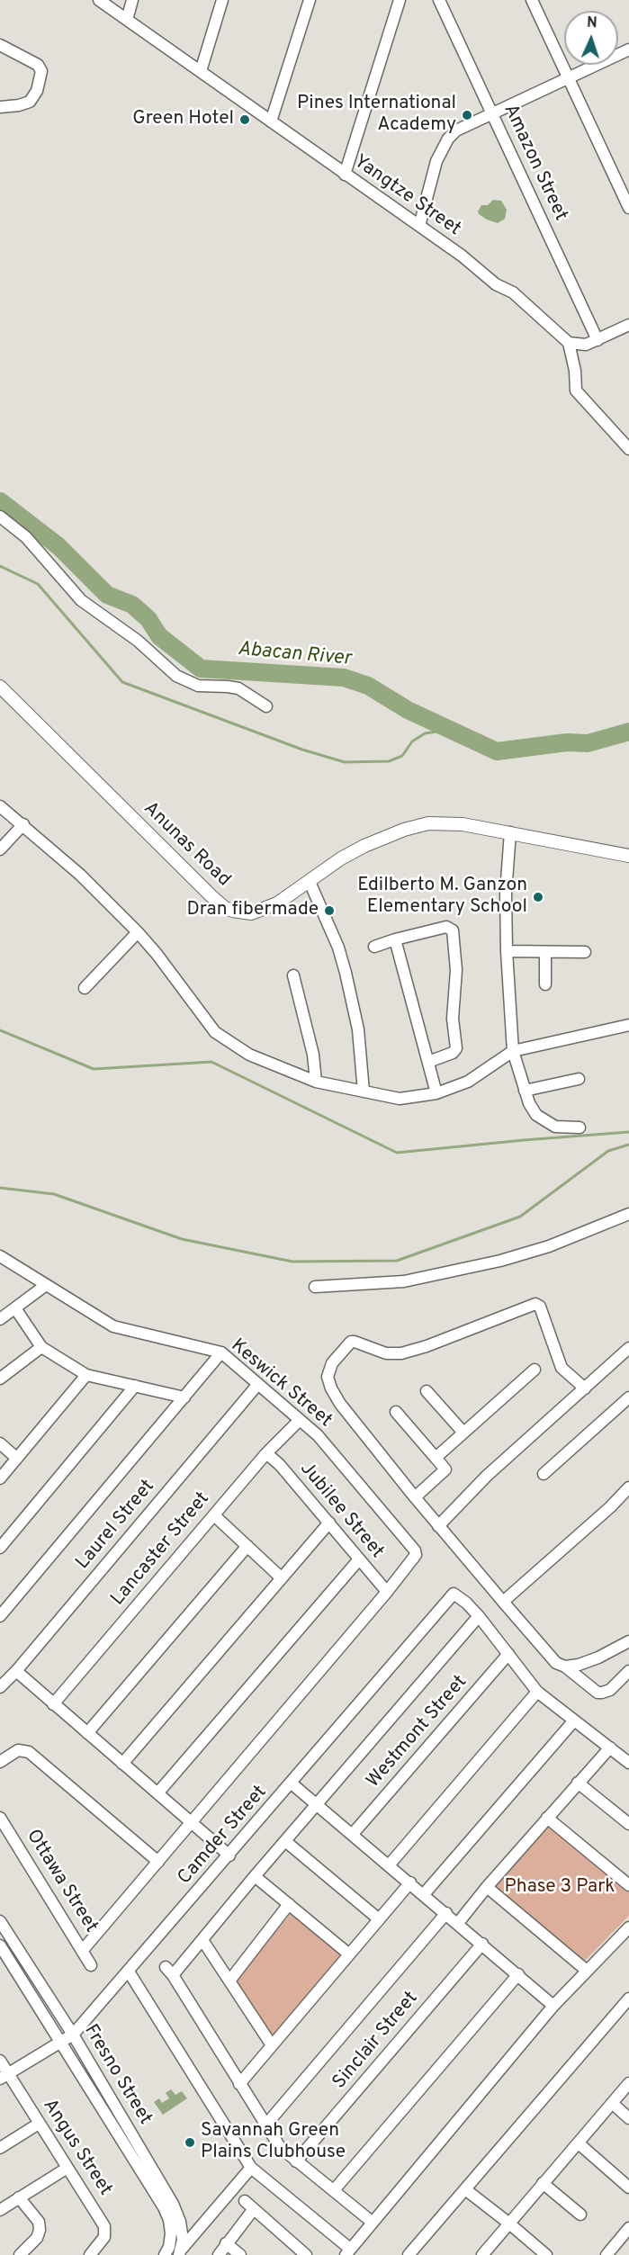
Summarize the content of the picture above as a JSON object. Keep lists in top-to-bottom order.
{
  "streets": {
    "street": [
      "Amazon Street",
      "Yangtze Street",
      "Anunas Road",
      "Keswick Street",
      "Jubilee Street",
      "Laurel Street",
      "Lancaster Street",
      "Westmont Street",
      "Camder Street",
      "Ottawa Street",
      "Sinclair Street",
      "Fresno Street",
      "Angus Street"
    ]
  },
  "crossings": [
    ["Keswick Street", "Jubilee Street"],
    ["Keswick Street", "Laurel Street"],
    ["Keswick Street", "Lancaster Street"],
    ["Jubilee Street", "Lancaster Street"],
    ["Camder Street", "Fresno Street"],
    ["Camder Street", "Angus Street"]
  ],
  "water": ["Abacan River"],
  "parks": ["Phase 3 Park"],
  "places": [
    "Pines International Academy",
    "Green Hotel",
    "Edilberto M. Ganzon Elementary School",
    "Dran fibermade",
    "Savannah Green Plains Clubhouse"
  ],
  "north": "top"
}
